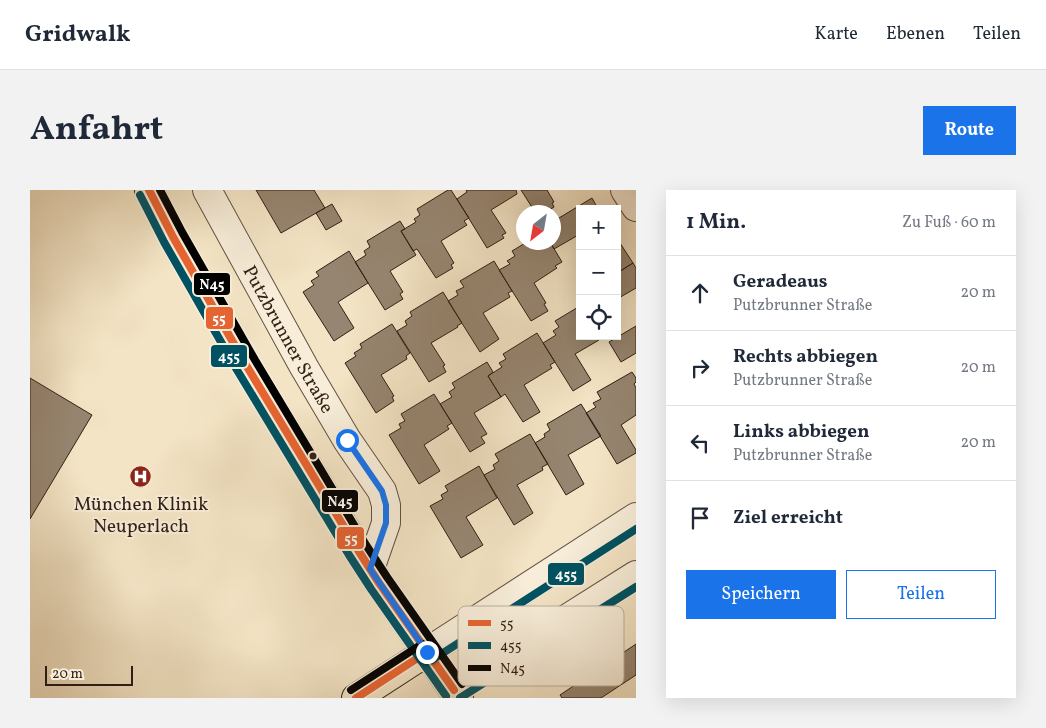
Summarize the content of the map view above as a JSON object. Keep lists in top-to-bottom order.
{
  "streets": {
    "street": ["Putzbrunner Straße"]
  },
  "places": {
    "hospital": ["München Klinik Neuperlach"]
  },
  "lines": ["transit line 55", "transit line N45", "transit line 455"],
  "legend": ["55", "455", "N45"],
  "scale_bar": "20 m",
  "north": "bottom left",
  "page": {
    "header": "Gridwalk",
    "nav": ["Karte", "Ebenen", "Teilen"],
    "title": "Anfahrt",
    "buttons": [
      "Route",
      ["Speichern", "Teilen"]
    ],
    "heading": ["1 Min.", "Zu Fuß · 60 m"],
    "map_buttons": ["+", "−"],
    "list": [
      ["Geradeaus", "Putzbrunner Straße", "20 m"],
      ["Rechts abbiegen", "Putzbrunner Straße", "20 m"],
      ["Links abbiegen", "Putzbrunner Straße", "20 m"],
      "Ziel erreicht"
    ],
    "scale": "20 m"
  }
}
